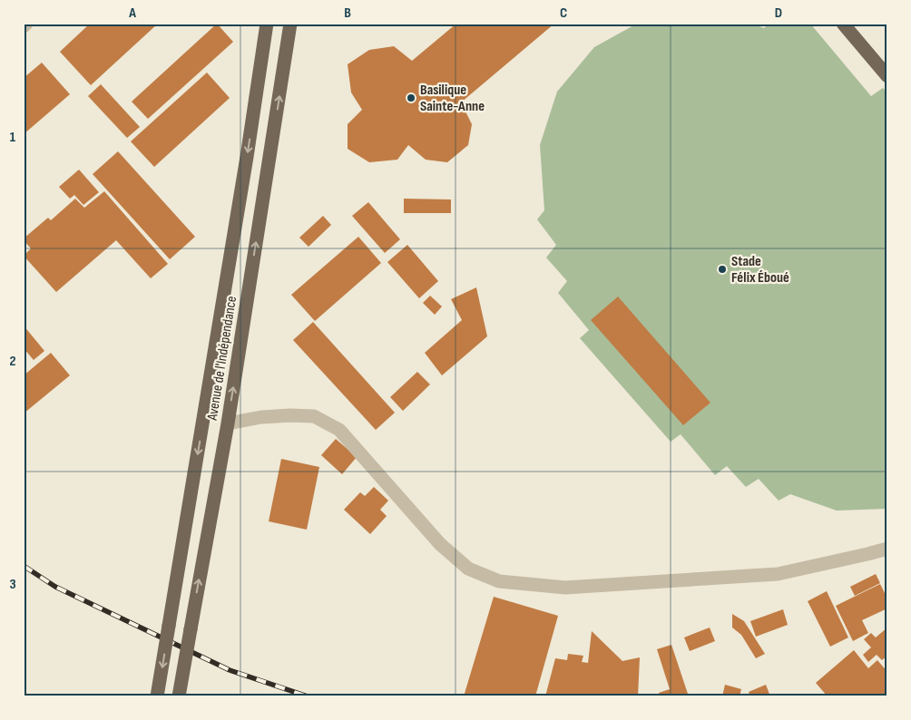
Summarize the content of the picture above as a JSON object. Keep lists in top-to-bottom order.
{
  "streets": {
    "main road": ["Avenue de l'Indépendance"]
  },
  "places": ["Basilique Sainte-Anne", "Stade Félix Éboué"],
  "grid": {
    "columns": [
      "A",
      "B",
      "C",
      "D"
    ],
    "rows": ["1", "2", "3"]
  }
}
